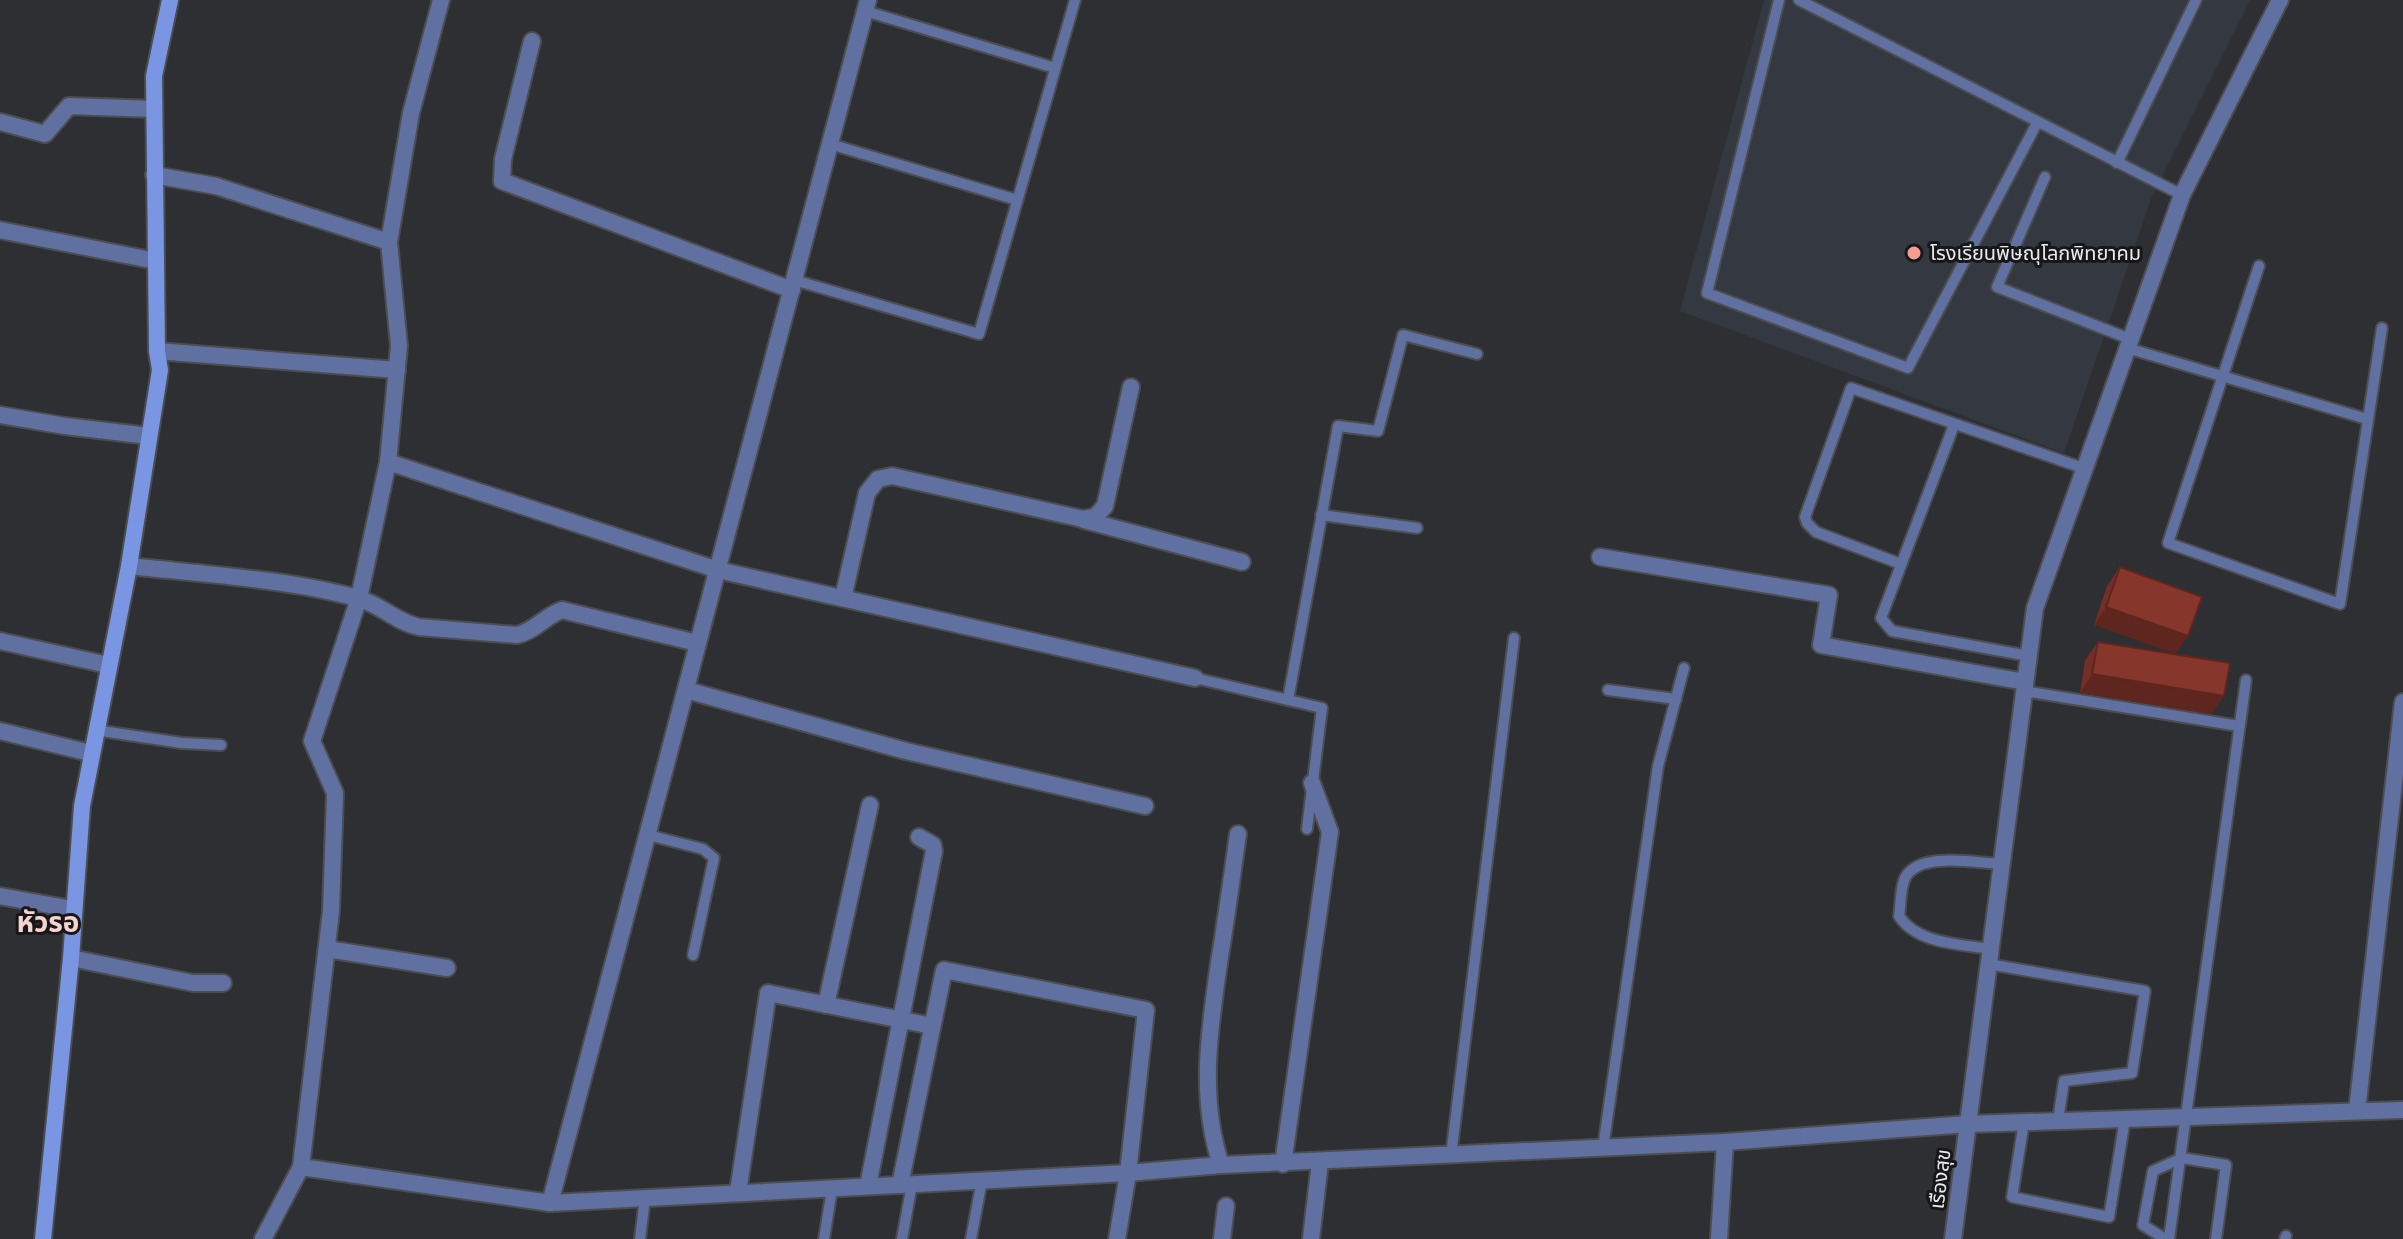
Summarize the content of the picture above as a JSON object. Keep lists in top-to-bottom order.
{
  "streets": {
    "street": ["เรืองสุข"]
  },
  "districts": ["หัวรอ"],
  "places": ["โรงเรียนพิษณุโลกพิทยาคม"]
}
